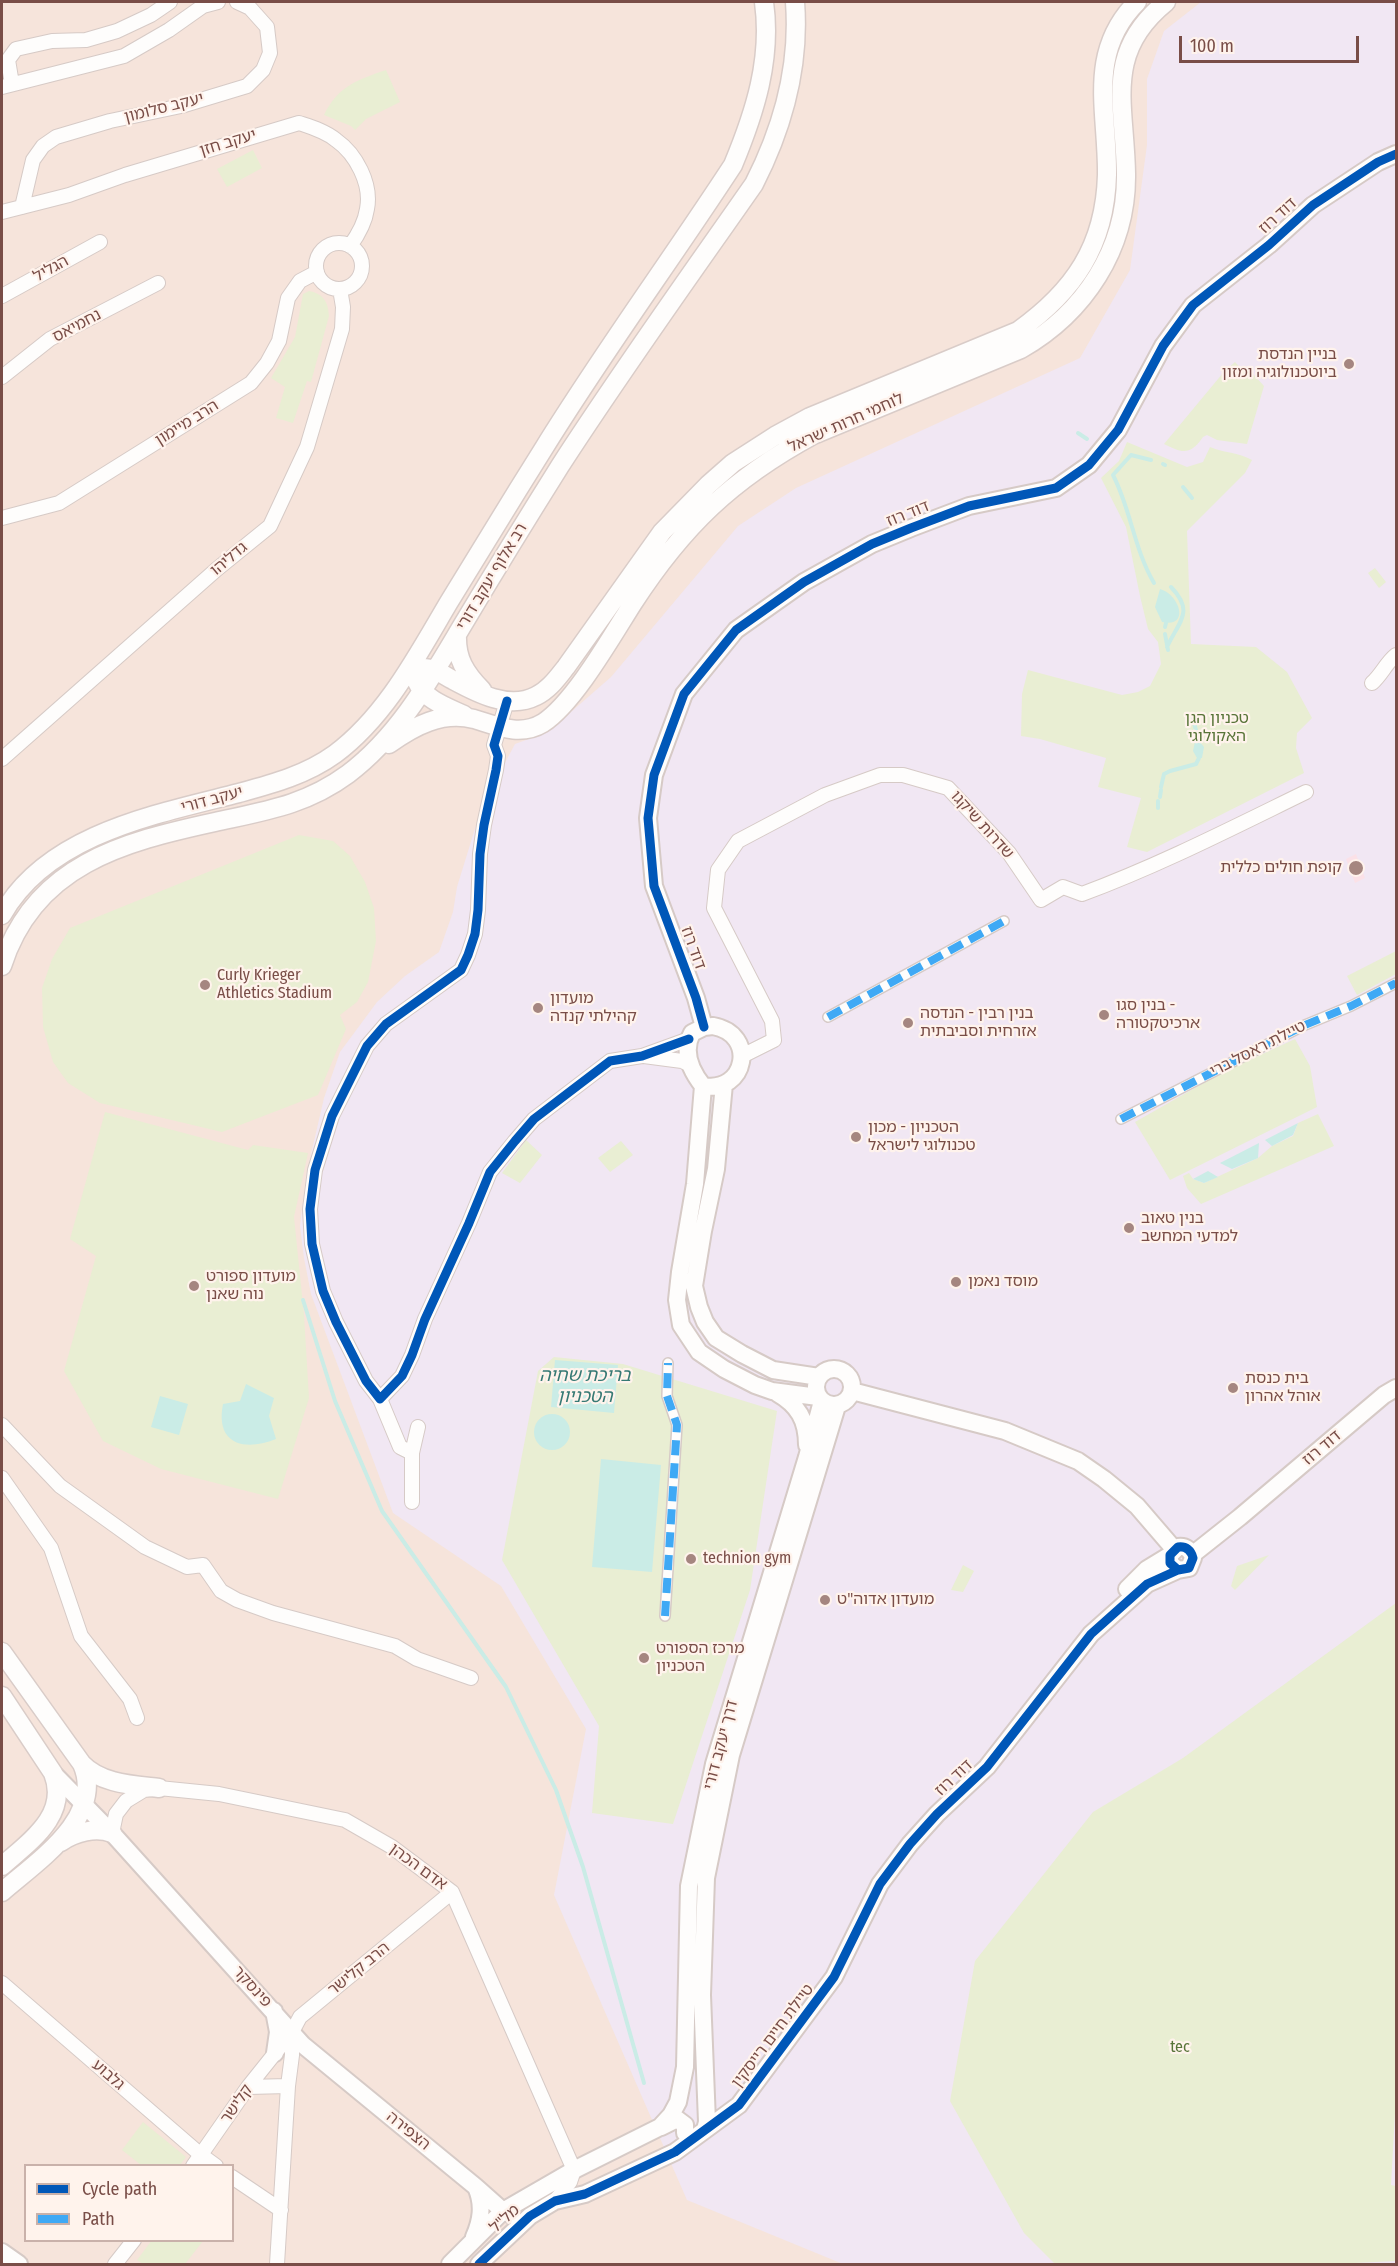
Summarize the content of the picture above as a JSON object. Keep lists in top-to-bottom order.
{
  "streets": {
    "main road": ["לוחמי חרות ישראל", "רב אלוף יעקב דורי", "יעקב דורי"],
    "street": [
      "יעקב סלומון",
      "יעקב חזן",
      "דוד רוז",
      "הגליל",
      "נחמיאס",
      "הרב מיימון",
      "גדליהו",
      "שדרות שיקגו",
      "טיילת ראסל ברי",
      "דרך יעקב דורי",
      "אדם הכהן",
      "הרב קלישר",
      "פינסקר",
      "טיילת חיים רייסקין",
      "גלבוע",
      "קלישר",
      "הצפירה",
      "מל\"ל"
    ]
  },
  "crossings": [
    ["יעקב סלומון", "יעקב חזן"],
    ["יעקב חזן", "הרב מיימון"],
    ["יעקב חזן", "גדליהו"],
    ["דוד רוז", "שדרות שיקגו"],
    ["דוד רוז", "טיילת חיים רייסקין"],
    ["הרב מיימון", "גדליהו"],
    ["לוחמי חרות ישראל", "רב אלוף יעקב דורי"],
    ["רב אלוף יעקב דורי", "יעקב דורי"],
    ["דרך יעקב דורי", "טיילת חיים רייסקין"],
    ["דרך יעקב דורי", "מל\"ל"],
    ["אדם הכהן", "הרב קלישר"],
    ["אדם הכהן", "פינסקר"],
    ["אדם הכהן", "מל\"ל"],
    ["הרב קלישר", "פינסקר"],
    ["הרב קלישר", "קלישר"],
    ["הרב קלישר", "הצפירה"],
    ["פינסקר", "הצפירה"],
    ["טיילת חיים רייסקין", "מל\"ל"],
    ["גלבוע", "קלישר"],
    ["הצפירה", "מל\"ל"]
  ],
  "water": ["בריכת שחיה הטכניון"],
  "parks": ["טכניון הגן האקולוגי", "tec"],
  "places": [
    "בניין הנדסת ביוטכנולוגיה ומזון",
    "קופת חולים כללית",
    "Curly Krieger Athletics Stadium",
    "מועדון קהילתי קנדה",
    "בנין סגו - ארכיטקטורה",
    "בנין רבין - הנדסה אזרחית וסביבתית",
    "הטכניון - מכון טכנולוגי לישראל",
    "בנין טאוב למדעי המחשב",
    "מוסד נאמן",
    "מועדון ספורט נוה שאנן",
    "בית כנסת אוהל אהרון",
    "technion gym",
    "מועדון אדוה\"ט",
    "מרכז הספורט הטכניון"
  ],
  "legend": ["Cycle path", "Path"],
  "scale_bar": "100 m"
}
